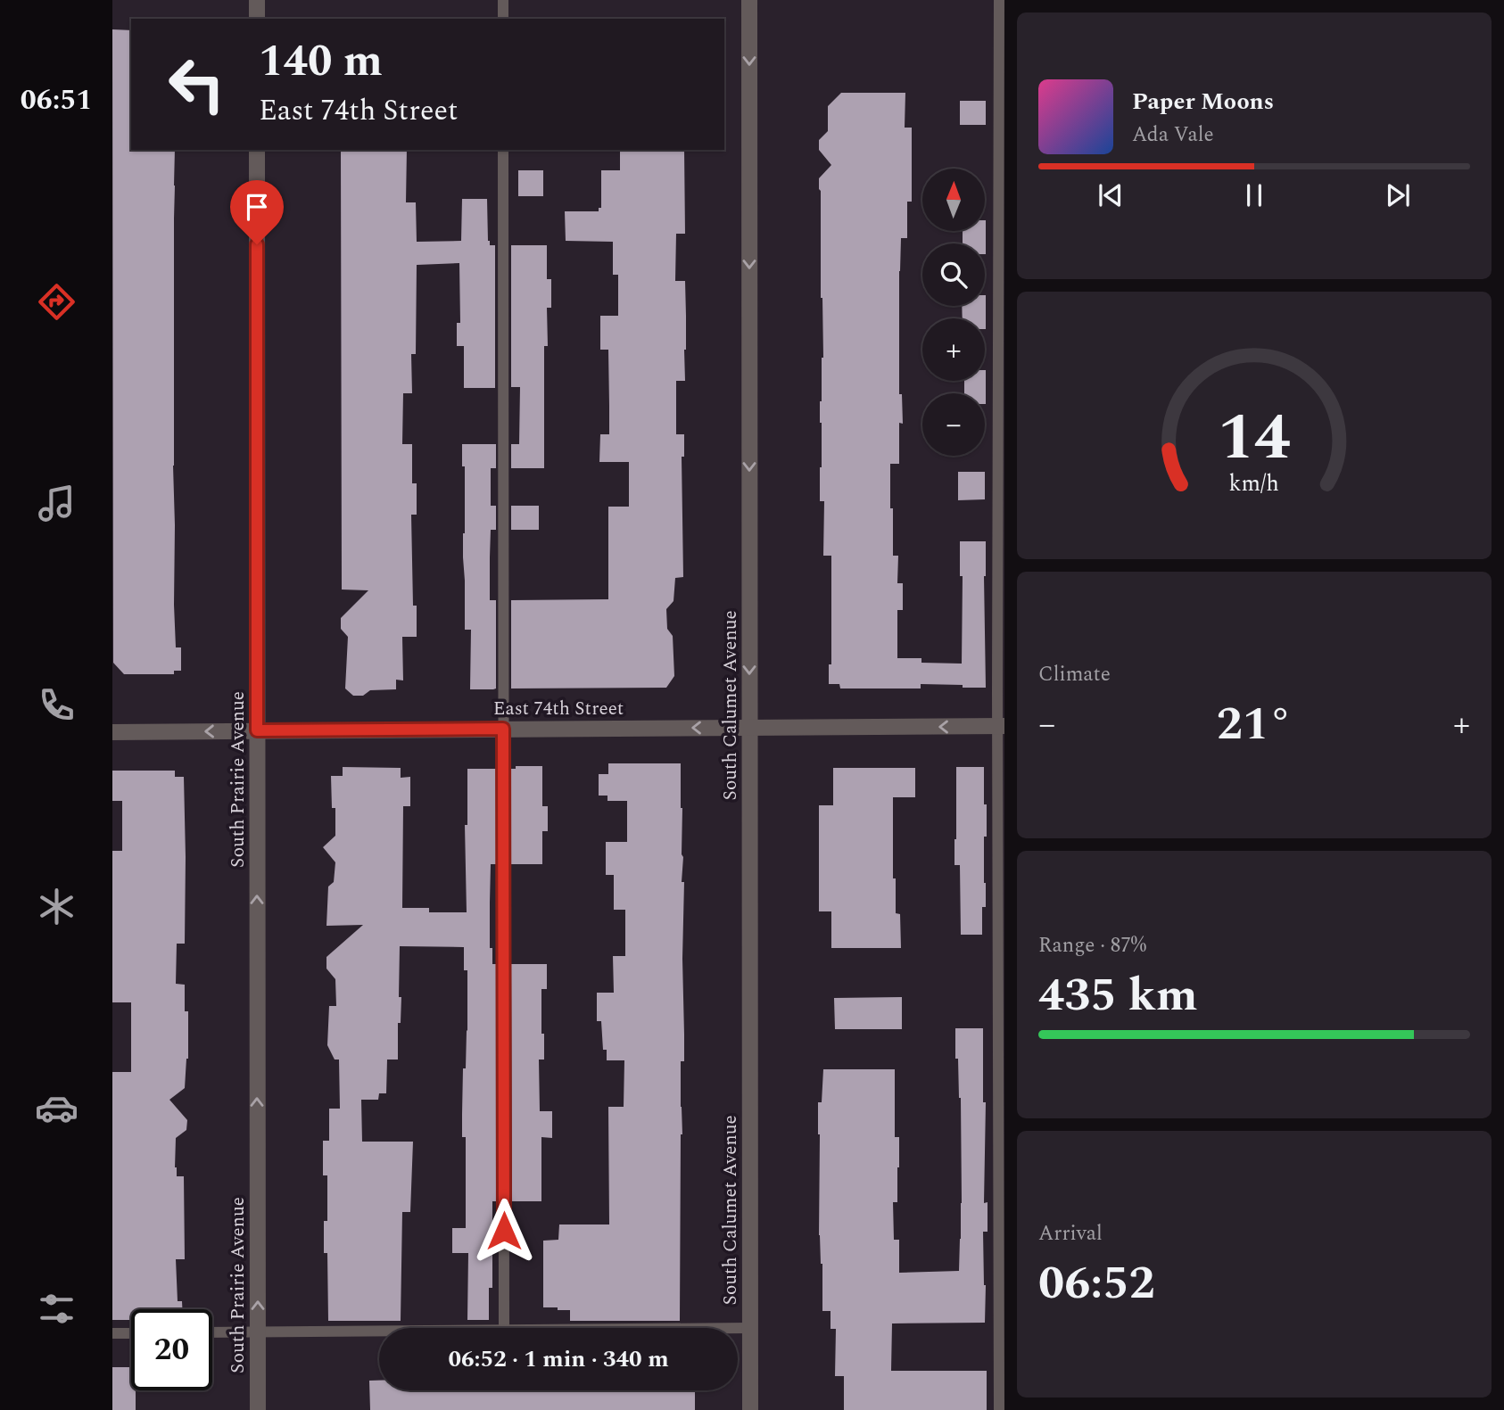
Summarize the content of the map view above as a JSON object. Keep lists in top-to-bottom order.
{
  "streets": {
    "street": ["South Calumet Avenue", "East 74th Street", "South Prairie Avenue"]
  },
  "crossings": [
    ["South Calumet Avenue", "East 74th Street"],
    ["East 74th Street", "South Prairie Avenue"]
  ],
  "one_way": ["South Calumet Avenue", "East 74th Street", "South Prairie Avenue"],
  "north": "top",
  "page": {
    "tabs": "06:51",
    "turn": ["140 m", "East 74th Street"],
    "song": ["Paper Moons", "Ada Vale"],
    "map_buttons": ["+", "−"],
    "tile": [
      "Climate",
      ["Range · 87%", "435 km"],
      ["Arrival", "06:52"]
    ],
    "heat": ["−", "21°", "+"],
    "limit": "20",
    "trip": "06:52 · 1 min · 340 m",
    "gauge": ["14", "km/h"]
  }
}
